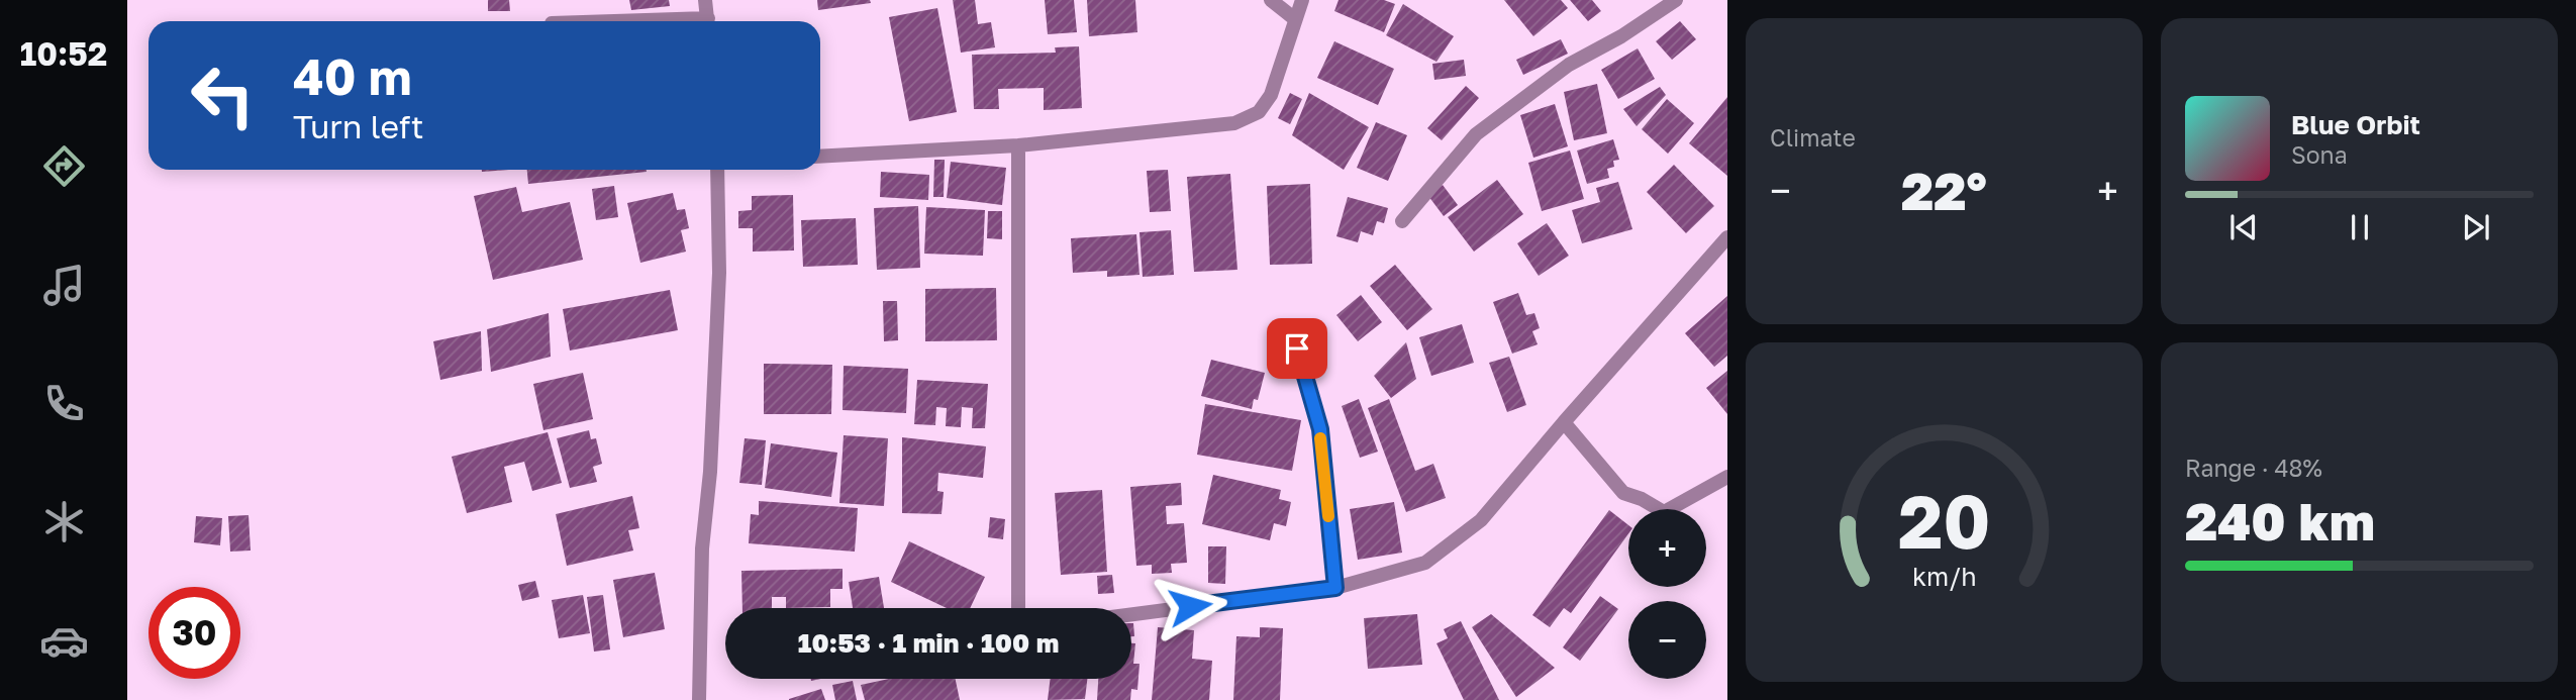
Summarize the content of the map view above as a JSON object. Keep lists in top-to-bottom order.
{
  "page": {
    "tabs": "10:52",
    "tile": [
      "Climate",
      ["Range · 48%", "240 km"]
    ],
    "turn": ["40 m", "Turn left"],
    "song": ["Blue Orbit", "Sona"],
    "heat": ["−", "22°", "+"],
    "map_buttons": ["+", "−"],
    "limit": "30",
    "trip": "10:53 · 1 min · 100 m",
    "gauge": ["20", "km/h"]
  }
}
